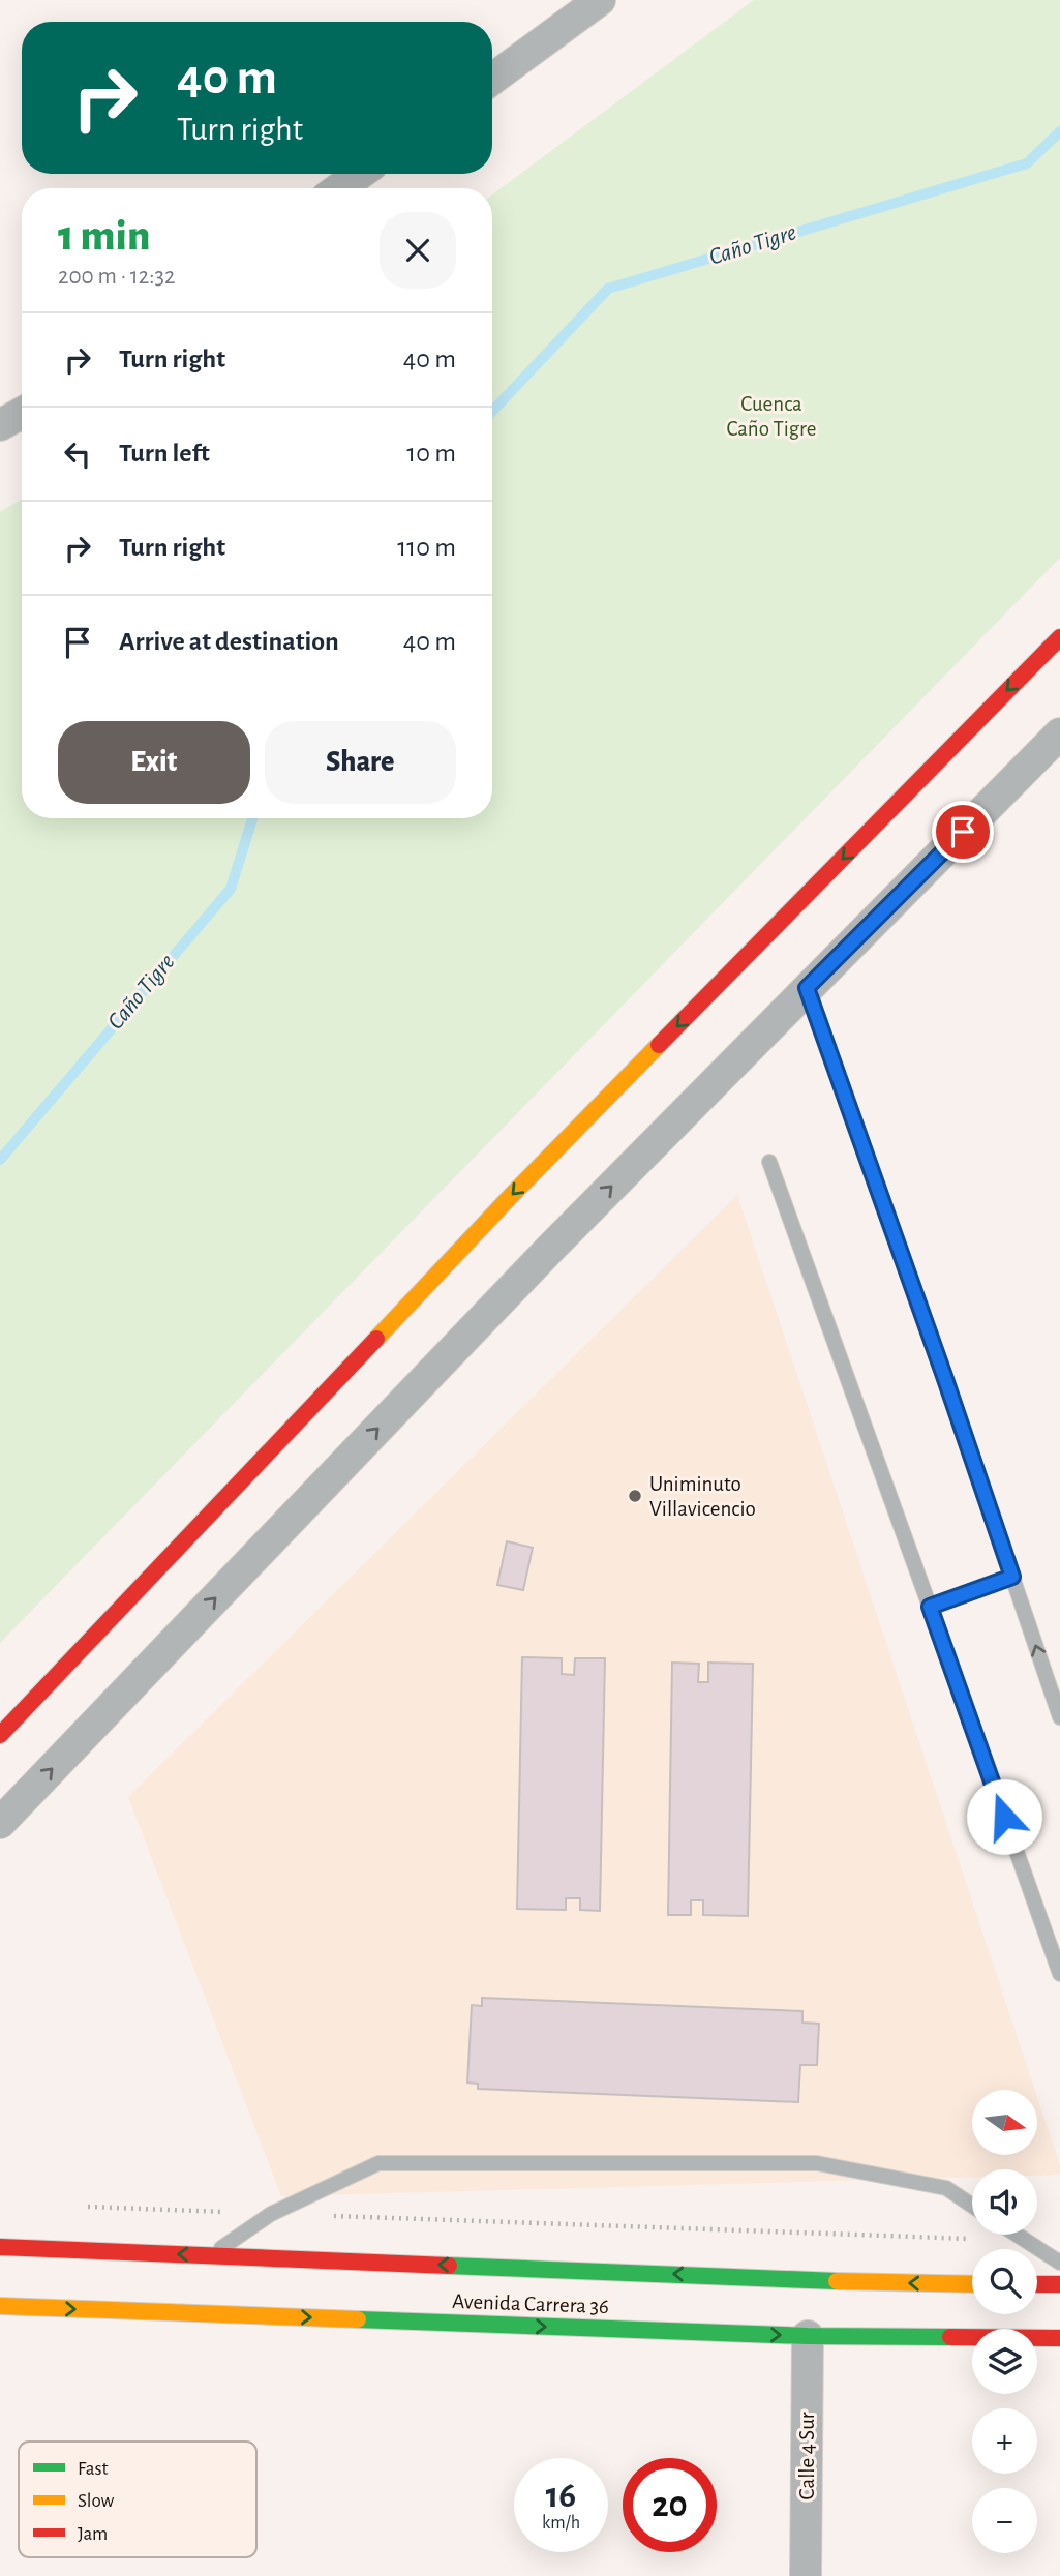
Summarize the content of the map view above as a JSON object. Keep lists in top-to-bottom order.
{
  "streets": {
    "main road": ["Avenida Carrera 36"],
    "street": ["Calle 4 Sur"]
  },
  "crossings": [
    ["Avenida Carrera 36", "Calle 4 Sur"]
  ],
  "water": ["Caño Tigre"],
  "parks": ["Cuenca Caño Tigre"],
  "places": ["Uniminuto Villavicencio"],
  "legend": ["Fast", "Slow", "Jam"],
  "north": "right",
  "page": {
    "turn": ["40 m", "Turn right"],
    "heading": ["1 min", "200 m · 12:32"],
    "list": [
      {
        "name": "Turn right",
        "value": "40 m"
      },
      {
        "name": "Turn left",
        "value": "10 m"
      },
      {
        "name": "Turn right",
        "value": "110 m"
      },
      {
        "name": "Arrive at destination",
        "value": "40 m"
      }
    ],
    "buttons": ["Exit", "Share"],
    "map_buttons": ["+", "−"],
    "speed": "16 km/h",
    "limit": "20"
  }
}
